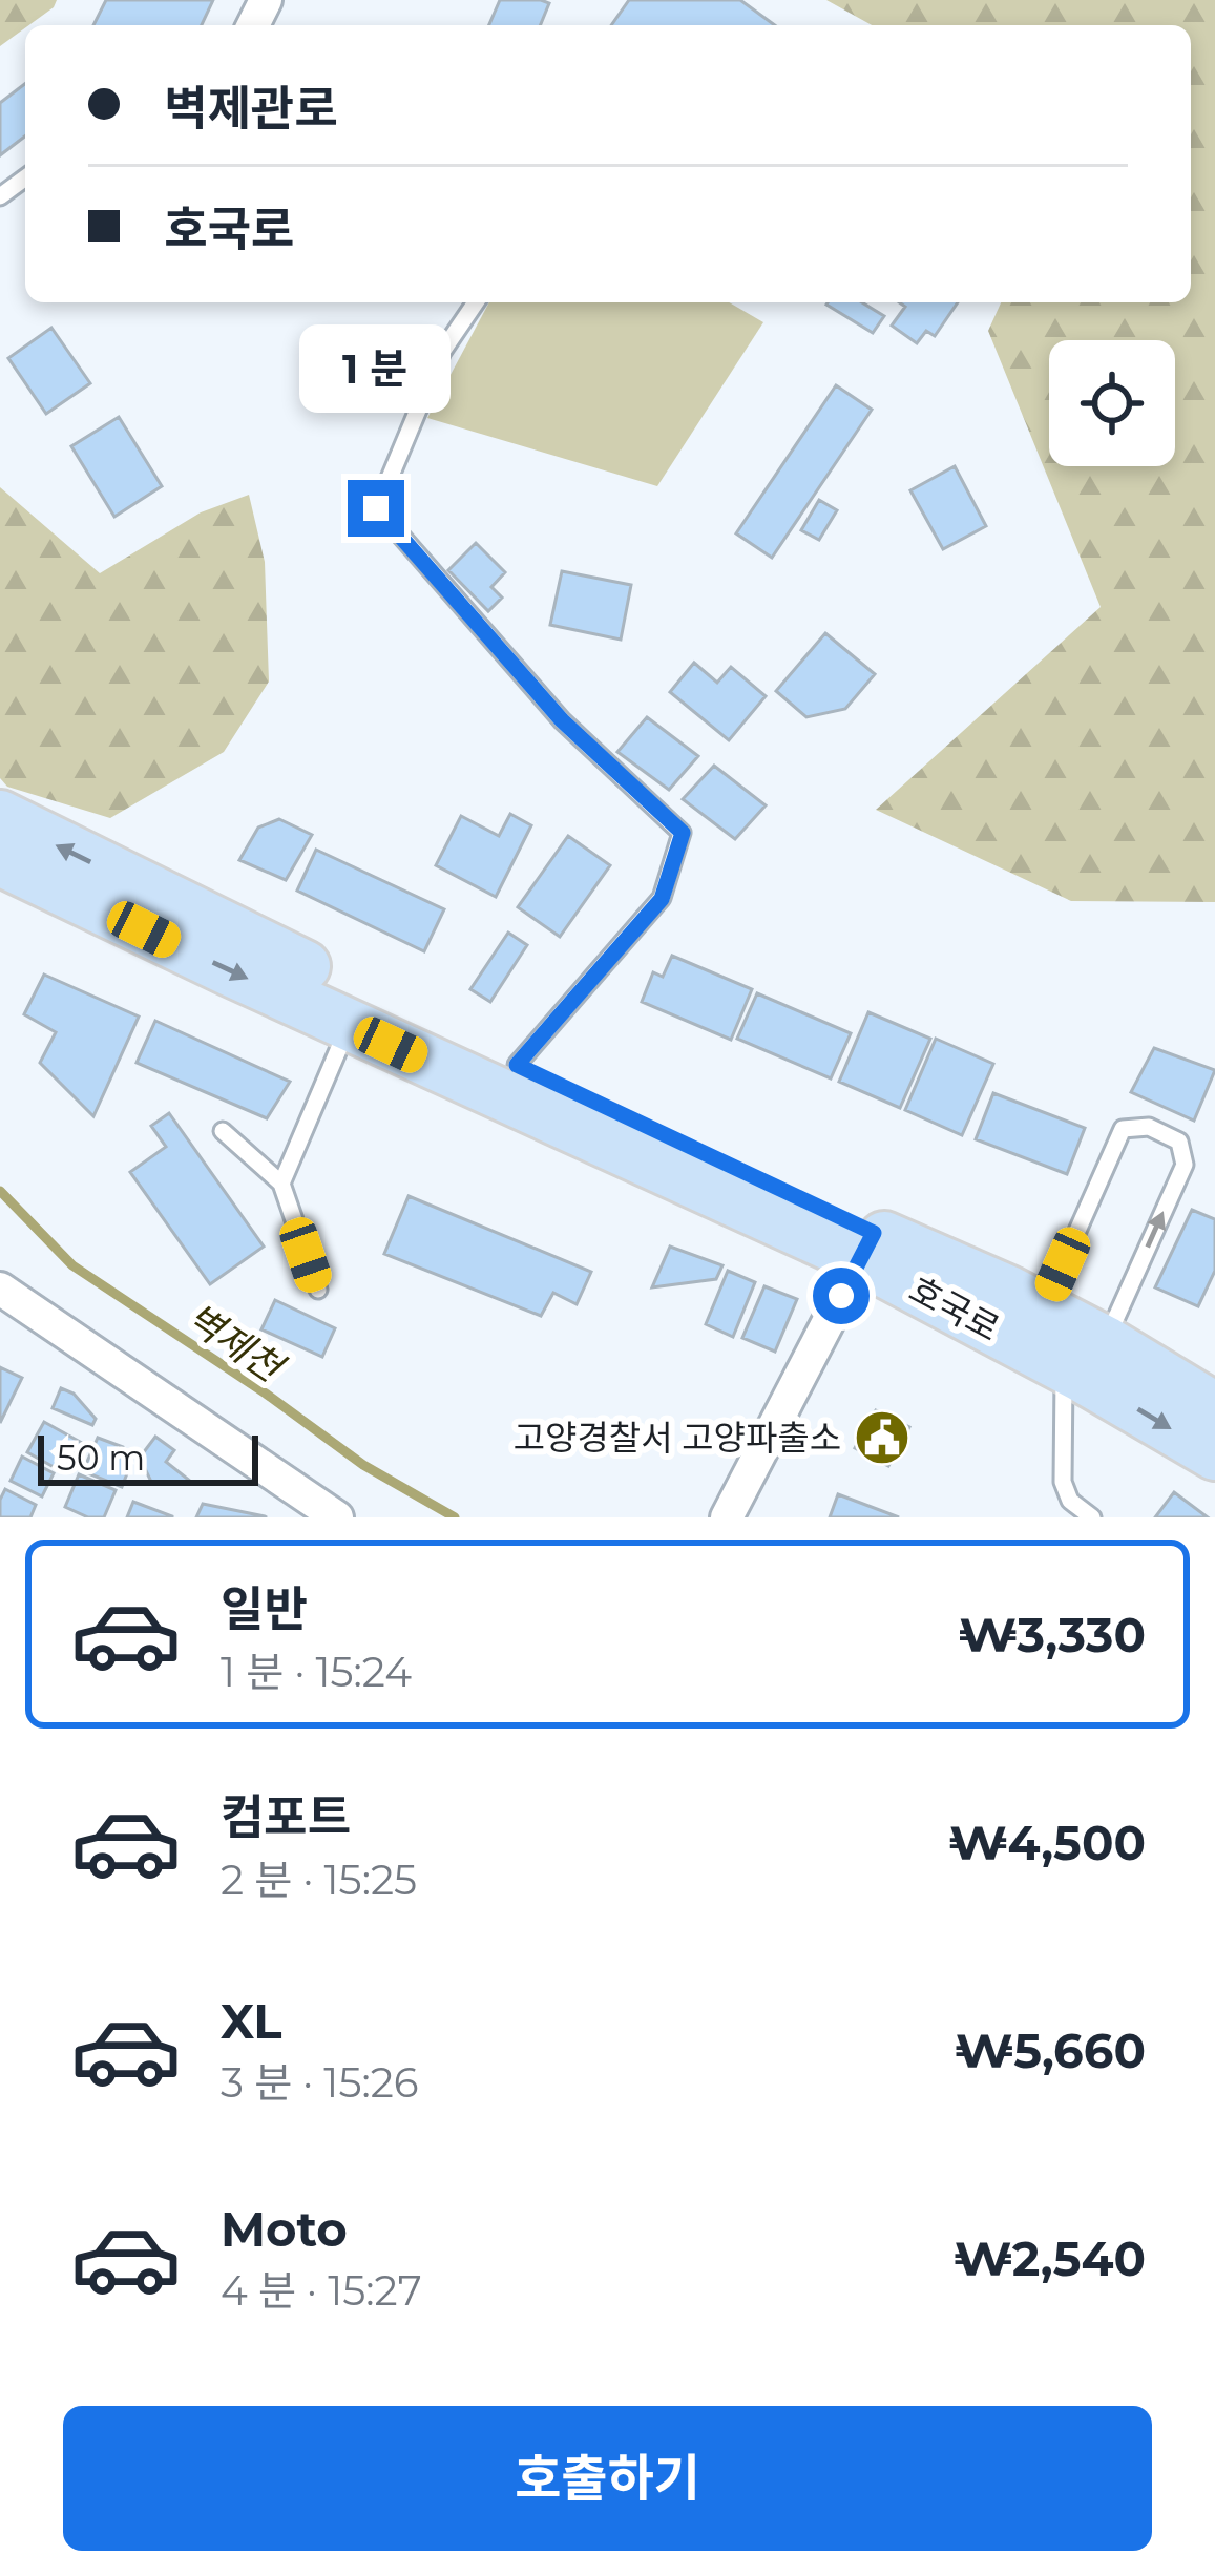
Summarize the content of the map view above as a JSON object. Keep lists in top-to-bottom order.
{
  "streets": {
    "main road": ["호국로"]
  },
  "water": ["벽제천"],
  "places": {
    "public building": ["고양경찰서 고양파출소"]
  },
  "scale_bar": "50 m",
  "page": {
    "banner": ["벽제관로", "호국로"],
    "bubble": "1 분",
    "scale": "50 m",
    "list": [
      {
        "name": "일반",
        "note": "1 분 · 15:24",
        "value": "₩3,330"
      },
      {
        "name": "컴포트",
        "note": "2 분 · 15:25",
        "value": "₩4,500"
      },
      {
        "name": "XL",
        "note": "3 분 · 15:26",
        "value": "₩5,660"
      },
      {
        "name": "Moto",
        "note": "4 분 · 15:27",
        "value": "₩2,540"
      }
    ],
    "buttons": "호출하기"
  }
}
